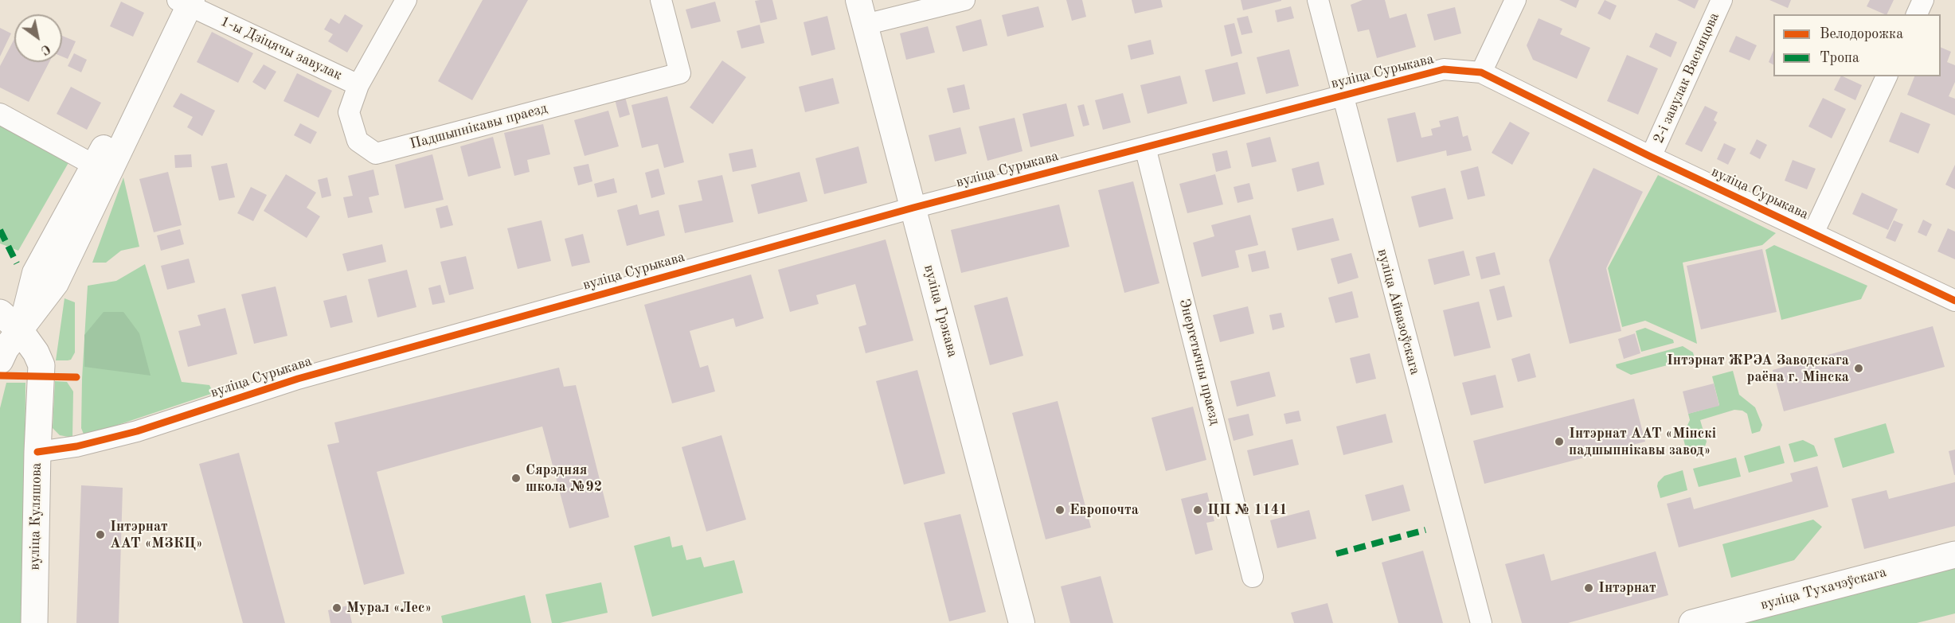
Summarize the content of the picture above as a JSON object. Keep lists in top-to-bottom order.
{
  "streets": {
    "main road": ["вуліца Куляшова", "вуліца Тухачэўскага"],
    "street": [
      "1-ы Дзіцячы завулак",
      "вуліца Сурыкава",
      "2-і завулак Васняцова",
      "Падшыпнікавы праезд",
      "вуліца Грэкава",
      "вуліца Айвазоўскага",
      "Энергетычны праезд"
    ]
  },
  "crossings": [
    ["1-ы Дзіцячы завулак", "Падшыпнікавы праезд"],
    ["вуліца Сурыкава", "2-і завулак Васняцова"],
    ["вуліца Сурыкава", "вуліца Грэкава"],
    ["вуліца Сурыкава", "вуліца Айвазоўскага"],
    ["вуліца Сурыкава", "Энергетычны праезд"],
    ["вуліца Сурыкава", "вуліца Куляшова"]
  ],
  "places": [
    "Інтэрнат ЖРЭА Заводскага раёна г. Мінска",
    "Інтэрнат ААТ «Мінскі падшыпнікавы завод»",
    "Сярэдняя школа №92",
    "Европочта",
    "ЦП № 1141",
    "Інтэрнат ААТ «МЗКЦ»",
    "Інтэрнат",
    "Мурал «Лес»"
  ],
  "legend": ["Велодорожка", "Тропа"],
  "north": "bottom right"
}
